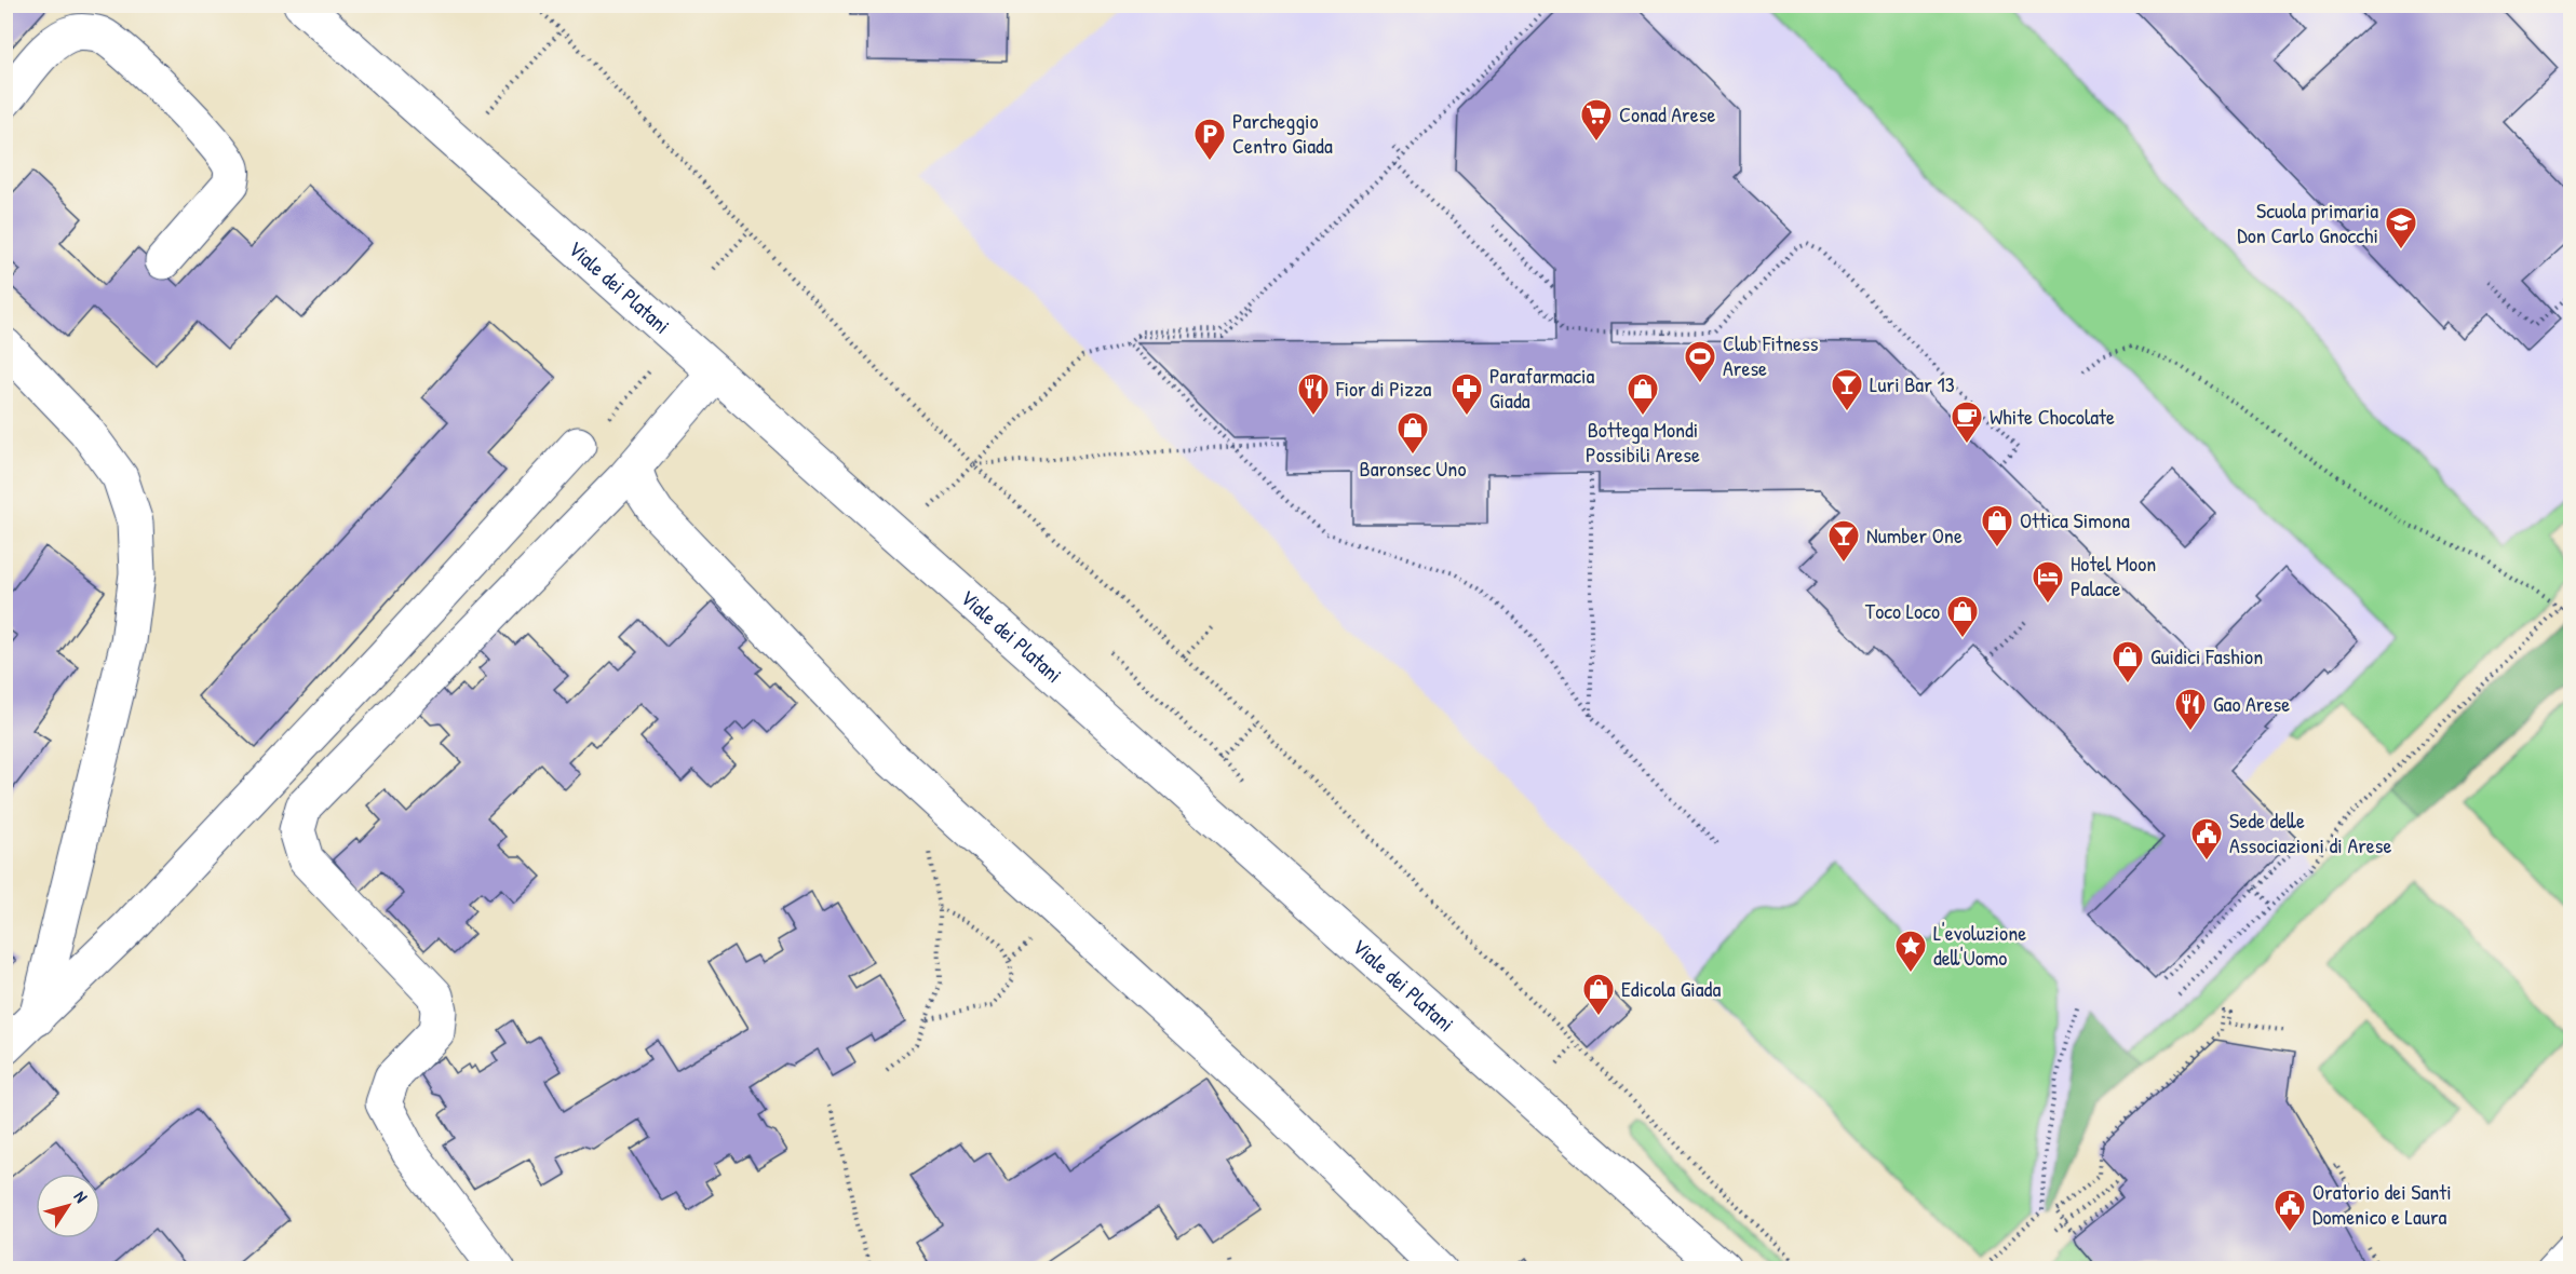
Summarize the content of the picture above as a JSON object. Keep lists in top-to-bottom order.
{
  "streets": {
    "street": ["Viale dei Platani"]
  },
  "places": {
    "supermarket": ["Conad Arese"],
    "parking": ["Parcheggio Centro Giada"],
    "school or university": ["Scuola primaria Don Carlo Gnocchi"],
    "sports": ["Club Fitness Arese"],
    "bar": ["Luri Bar 13", "Number One"],
    "restaurant": ["Fior di Pizza", "Gao Arese"],
    "pharmacy": ["Parafarmacia Giada"],
    "shop": [
      "Bottega Mondi Possibili Arese",
      "Baronsec Uno",
      "Ottica Simona",
      "Toco Loco",
      "Guidici Fashion",
      "Edicola Giada"
    ],
    "cafe": ["White Chocolate"],
    "hotel": ["Hotel Moon Palace"],
    "public building": ["Sede delle Associazioni di Arese", "Oratorio dei Santi Domenico e Laura"],
    "place": ["L'evoluzione dell'Uomo"]
  },
  "north": "top right"
}
